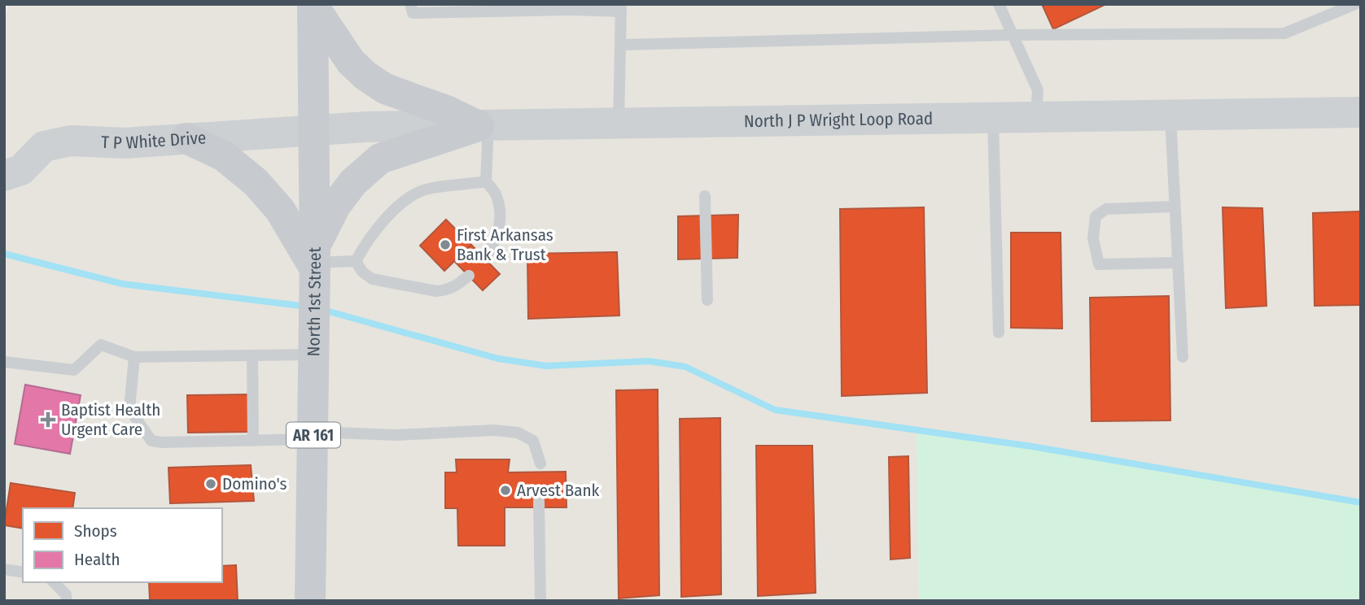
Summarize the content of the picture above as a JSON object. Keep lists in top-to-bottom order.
{
  "streets": {
    "main road": [
      "North J P Wright Loop Road",
      "T P White Drive",
      "North 1st Street",
      "AR 161"
    ]
  },
  "crossings": [
    ["North J P Wright Loop Road", "T P White Drive"],
    ["North J P Wright Loop Road", "North 1st Street"],
    ["T P White Drive", "North 1st Street"]
  ],
  "places": {
    "other": ["First Arkansas Bank & Trust", "Domino's", "Arvest Bank"],
    "health": ["Baptist Health Urgent Care"]
  },
  "legend": ["Shops", "Health"]
}
